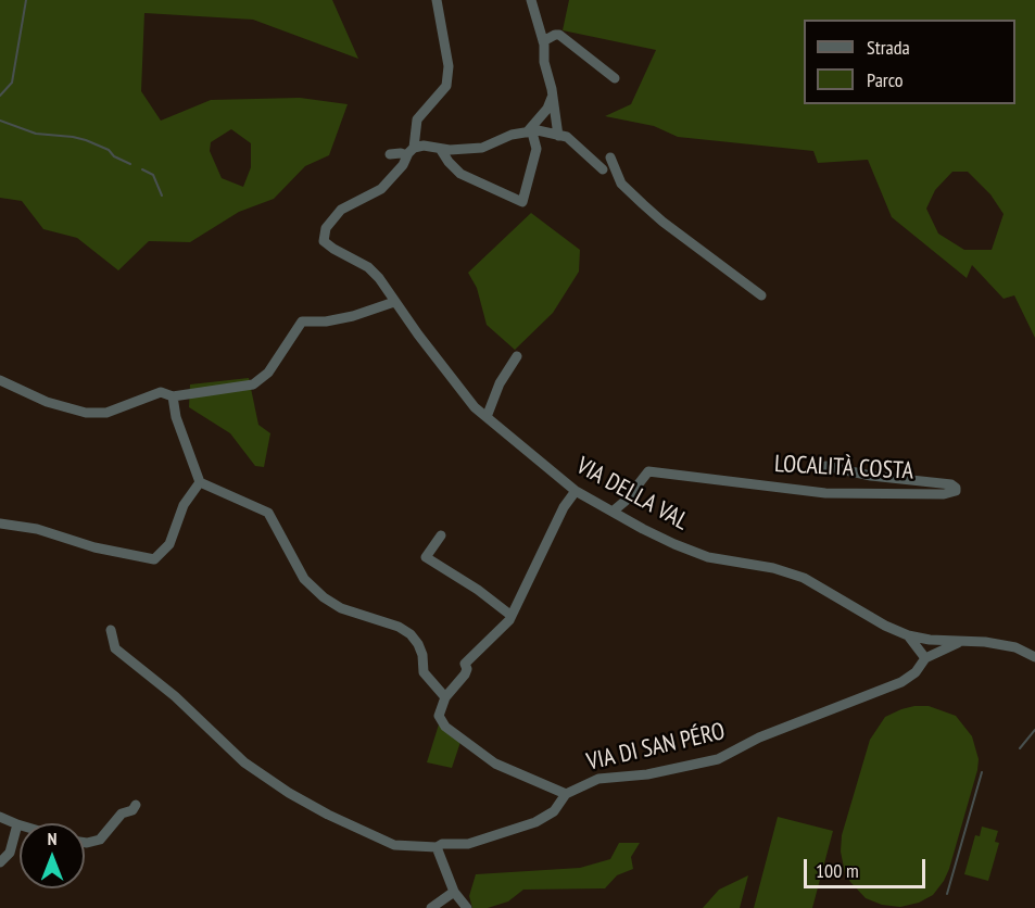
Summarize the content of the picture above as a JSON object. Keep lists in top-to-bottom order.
{
  "streets": {
    "street": ["LOCALITÀ COSTA", "VIA DELLA VAL", "VIA DI SAN PÉRO"]
  },
  "crossings": [
    ["LOCALITÀ COSTA", "VIA DELLA VAL"]
  ],
  "legend": ["Strada", "Parco"],
  "scale_bar": "100 m",
  "north": "top"
}
